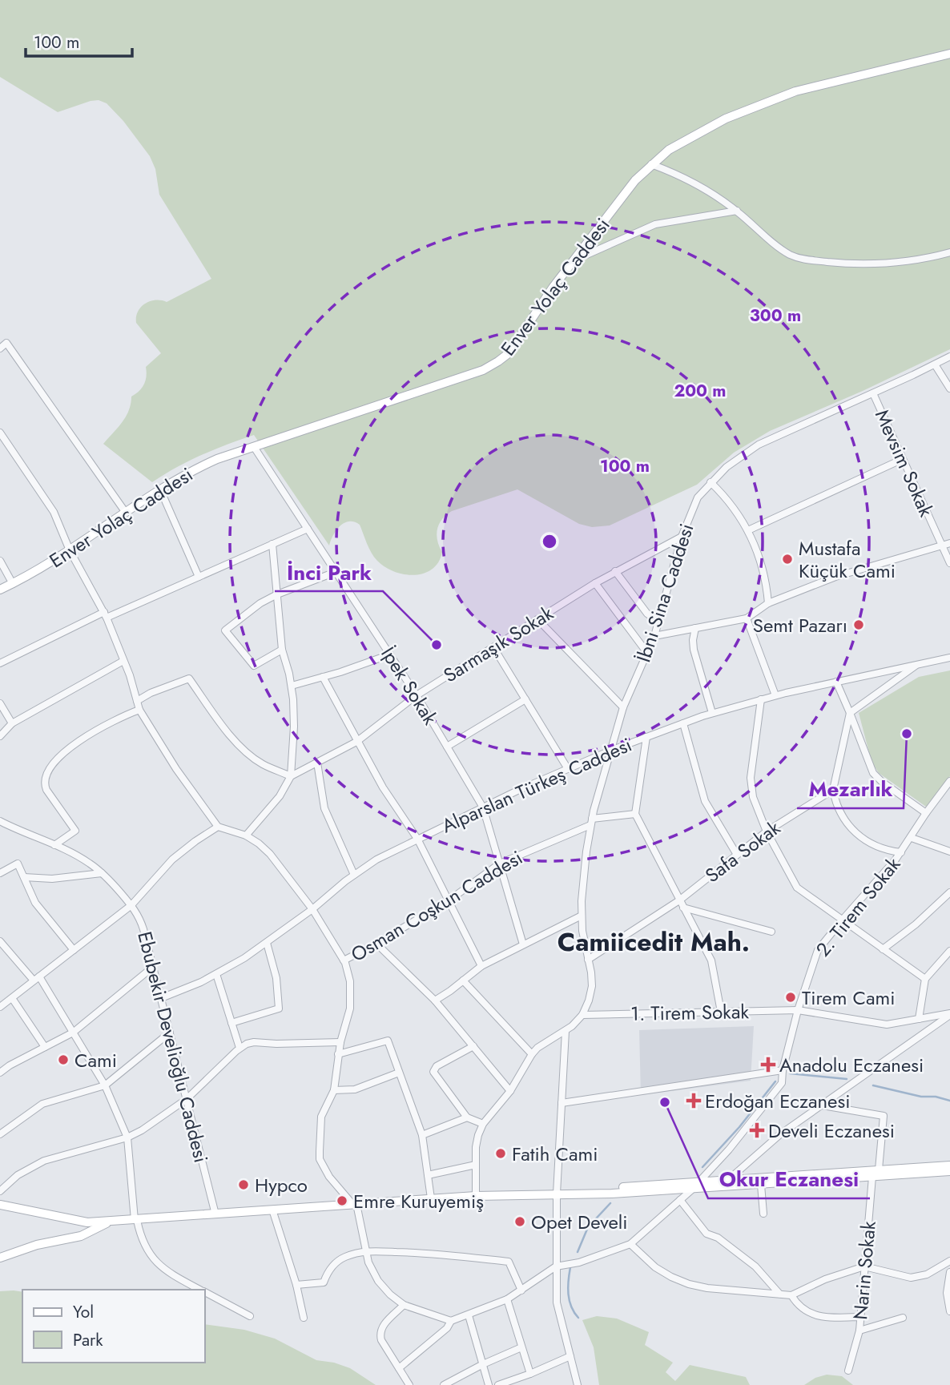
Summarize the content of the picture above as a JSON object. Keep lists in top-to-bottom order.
{
  "streets": {
    "main road": ["Enver Yolaç Caddesi"],
    "street": [
      "Mevsim Sokak",
      "İbni Sina Caddesi",
      "Sarmaşık Sokak",
      "İpek Sokak",
      "Alparslan Türkeş Caddesi",
      "Safa Sokak",
      "Osman Coşkun Caddesi",
      "2. Tirem Sokak",
      "1. Tirem Sokak",
      "Ebubekir Develioğlu Caddesi",
      "Narin Sokak"
    ]
  },
  "crossings": [
    ["Enver Yolaç Caddesi", "İpek Sokak"],
    ["Mevsim Sokak", "İbni Sina Caddesi"],
    ["İbni Sina Caddesi", "Sarmaşık Sokak"],
    ["İbni Sina Caddesi", "Alparslan Türkeş Caddesi"],
    ["İbni Sina Caddesi", "Safa Sokak"],
    ["İbni Sina Caddesi", "Osman Coşkun Caddesi"],
    ["İbni Sina Caddesi", "1. Tirem Sokak"],
    ["Sarmaşık Sokak", "İpek Sokak"],
    ["İpek Sokak", "Alparslan Türkeş Caddesi"],
    ["İpek Sokak", "Osman Coşkun Caddesi"],
    ["Alparslan Türkeş Caddesi", "Ebubekir Develioğlu Caddesi"],
    ["2. Tirem Sokak", "1. Tirem Sokak"]
  ],
  "districts": ["Camiicedit Mah."],
  "places": {
    "other": [
      "Mustafa Küçük Cami",
      "Semt Pazarı",
      "İnci Park",
      "Mezarlık",
      "Tirem Cami",
      "Cami",
      "Okur Eczanesi",
      "Fatih Cami",
      "Hypco",
      "Emre Kuruyemiş",
      "Opet Develi"
    ],
    "health": ["Anadolu Eczanesi", "Erdoğan Eczanesi", "Develi Eczanesi"]
  },
  "legend": ["Yol", "Park"],
  "scale_bar": "100 m",
  "rings": ["300 m", "200 m", "100 m"]
}
